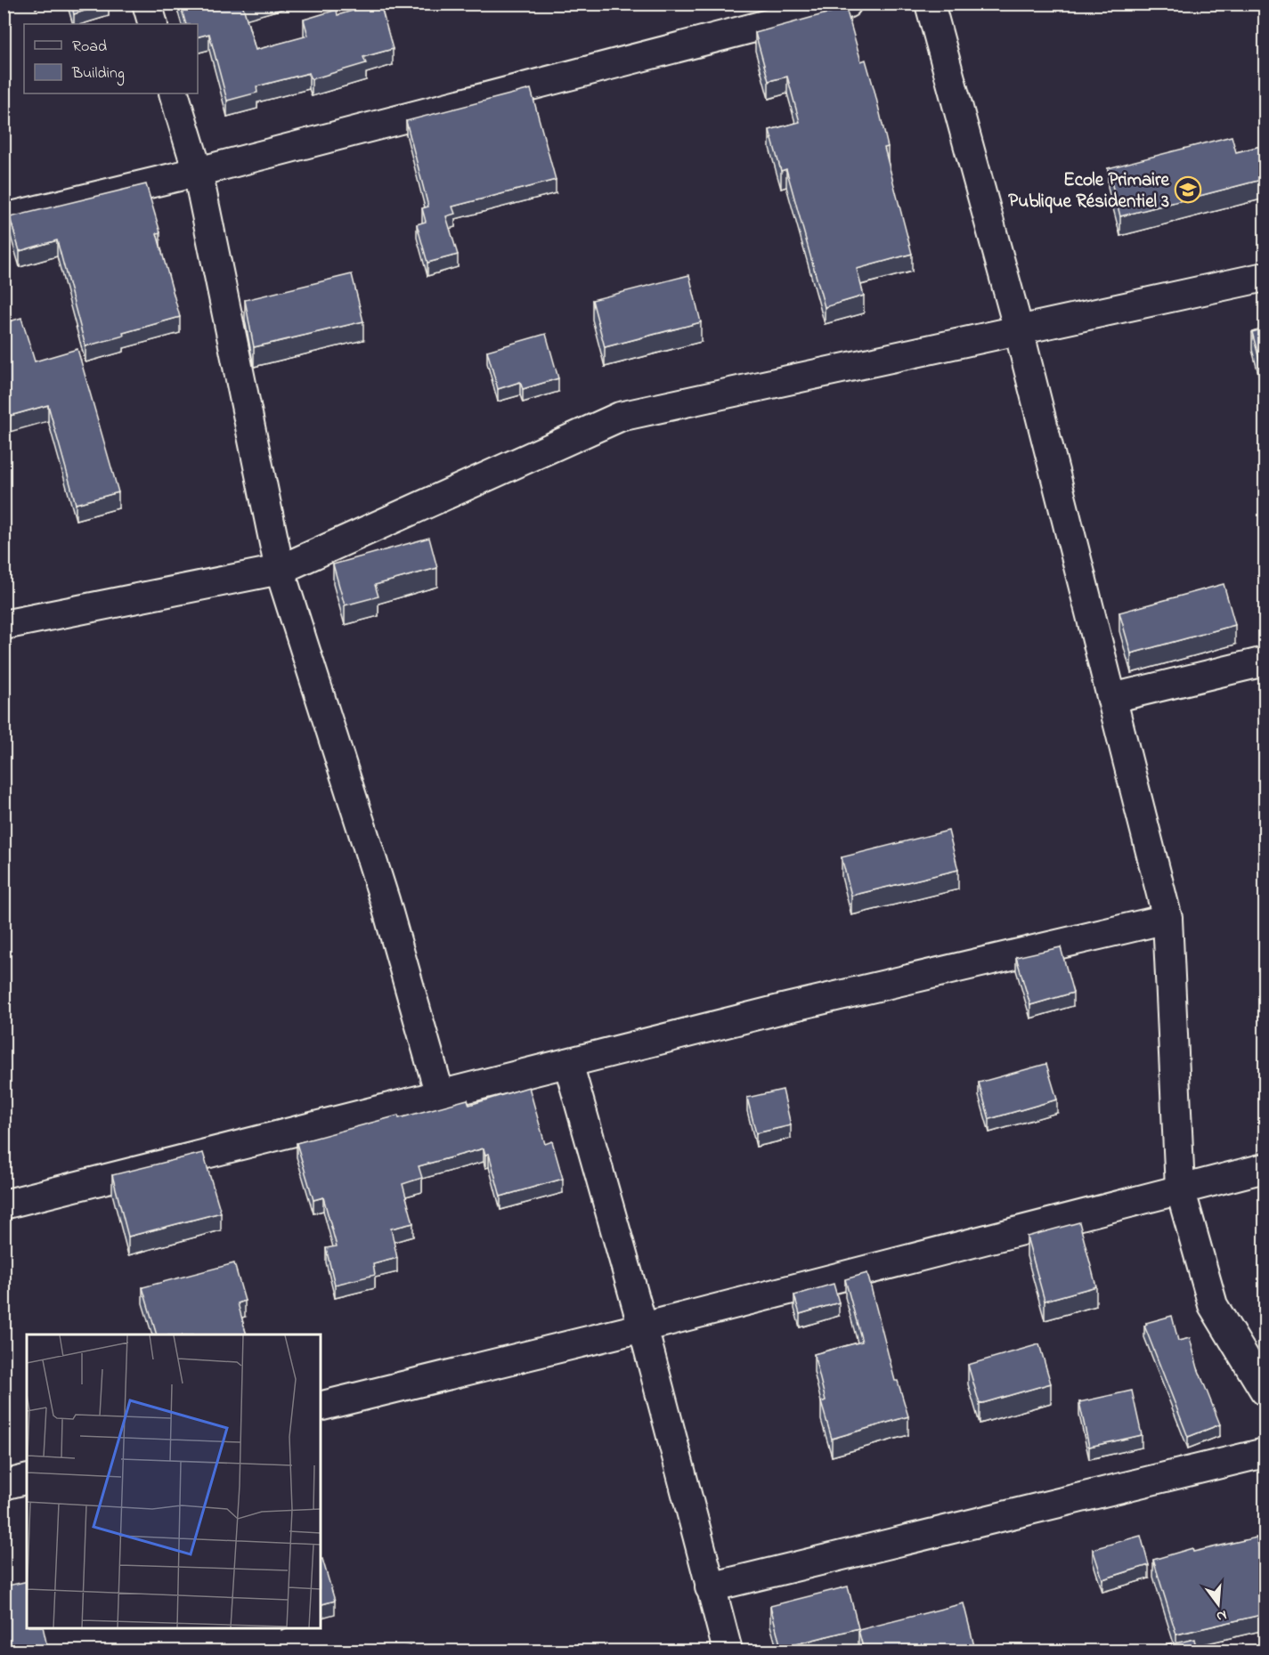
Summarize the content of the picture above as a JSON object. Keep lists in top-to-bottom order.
{
  "places": {
    "school or university": ["Ecole Primaire Publique Résidentiel 3"]
  },
  "legend": ["Road", "Building"],
  "north": "bottom"
}
